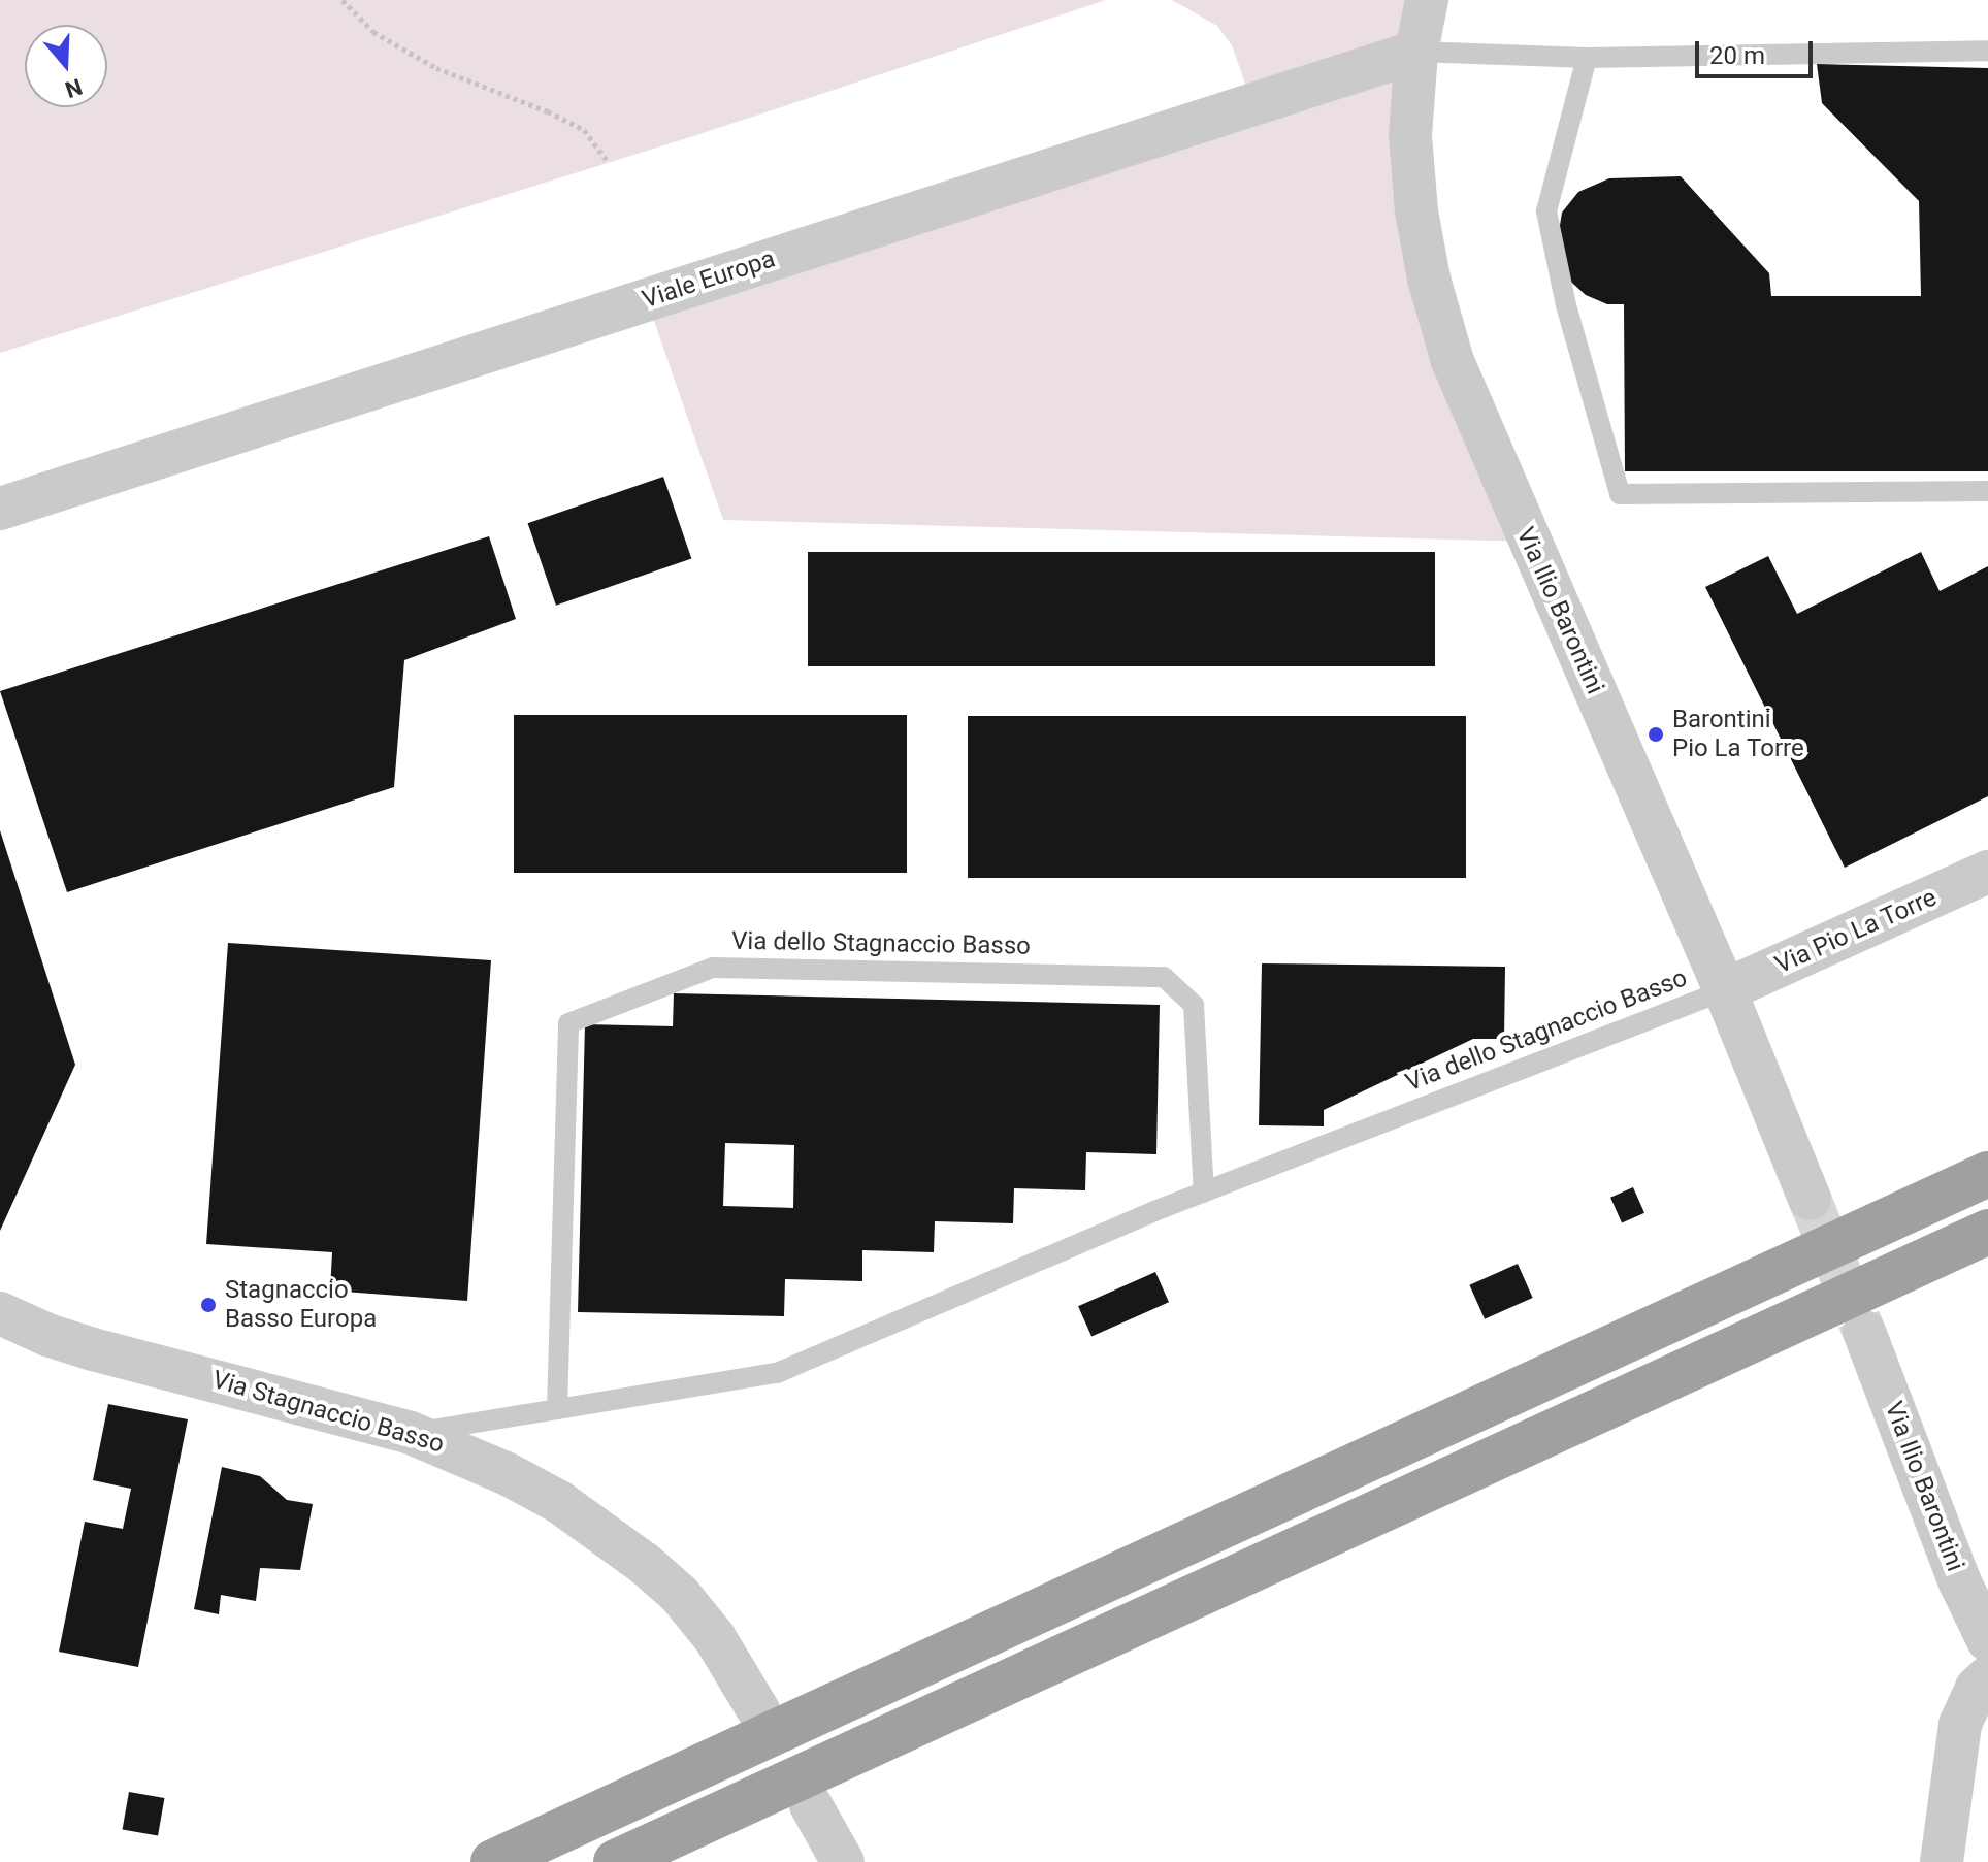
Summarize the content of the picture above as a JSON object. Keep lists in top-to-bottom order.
{
  "streets": {
    "street": [
      "Viale Europa",
      "Via Ilio Barontini",
      "Via Pio La Torre",
      "Via Stagnaccio Basso"
    ],
    "lane": ["Via dello Stagnaccio Basso"]
  },
  "crossings": [
    ["Viale Europa", "Via Ilio Barontini"],
    ["Via Ilio Barontini", "Via Pio La Torre"],
    ["Via Ilio Barontini", "Via dello Stagnaccio Basso"],
    ["Via Pio La Torre", "Via dello Stagnaccio Basso"],
    ["Via dello Stagnaccio Basso", "Via Stagnaccio Basso"]
  ],
  "places": ["Barontini Pio La Torre", "Stagnaccio Basso Europa"],
  "scale_bar": "20 m",
  "north": "bottom"
}
